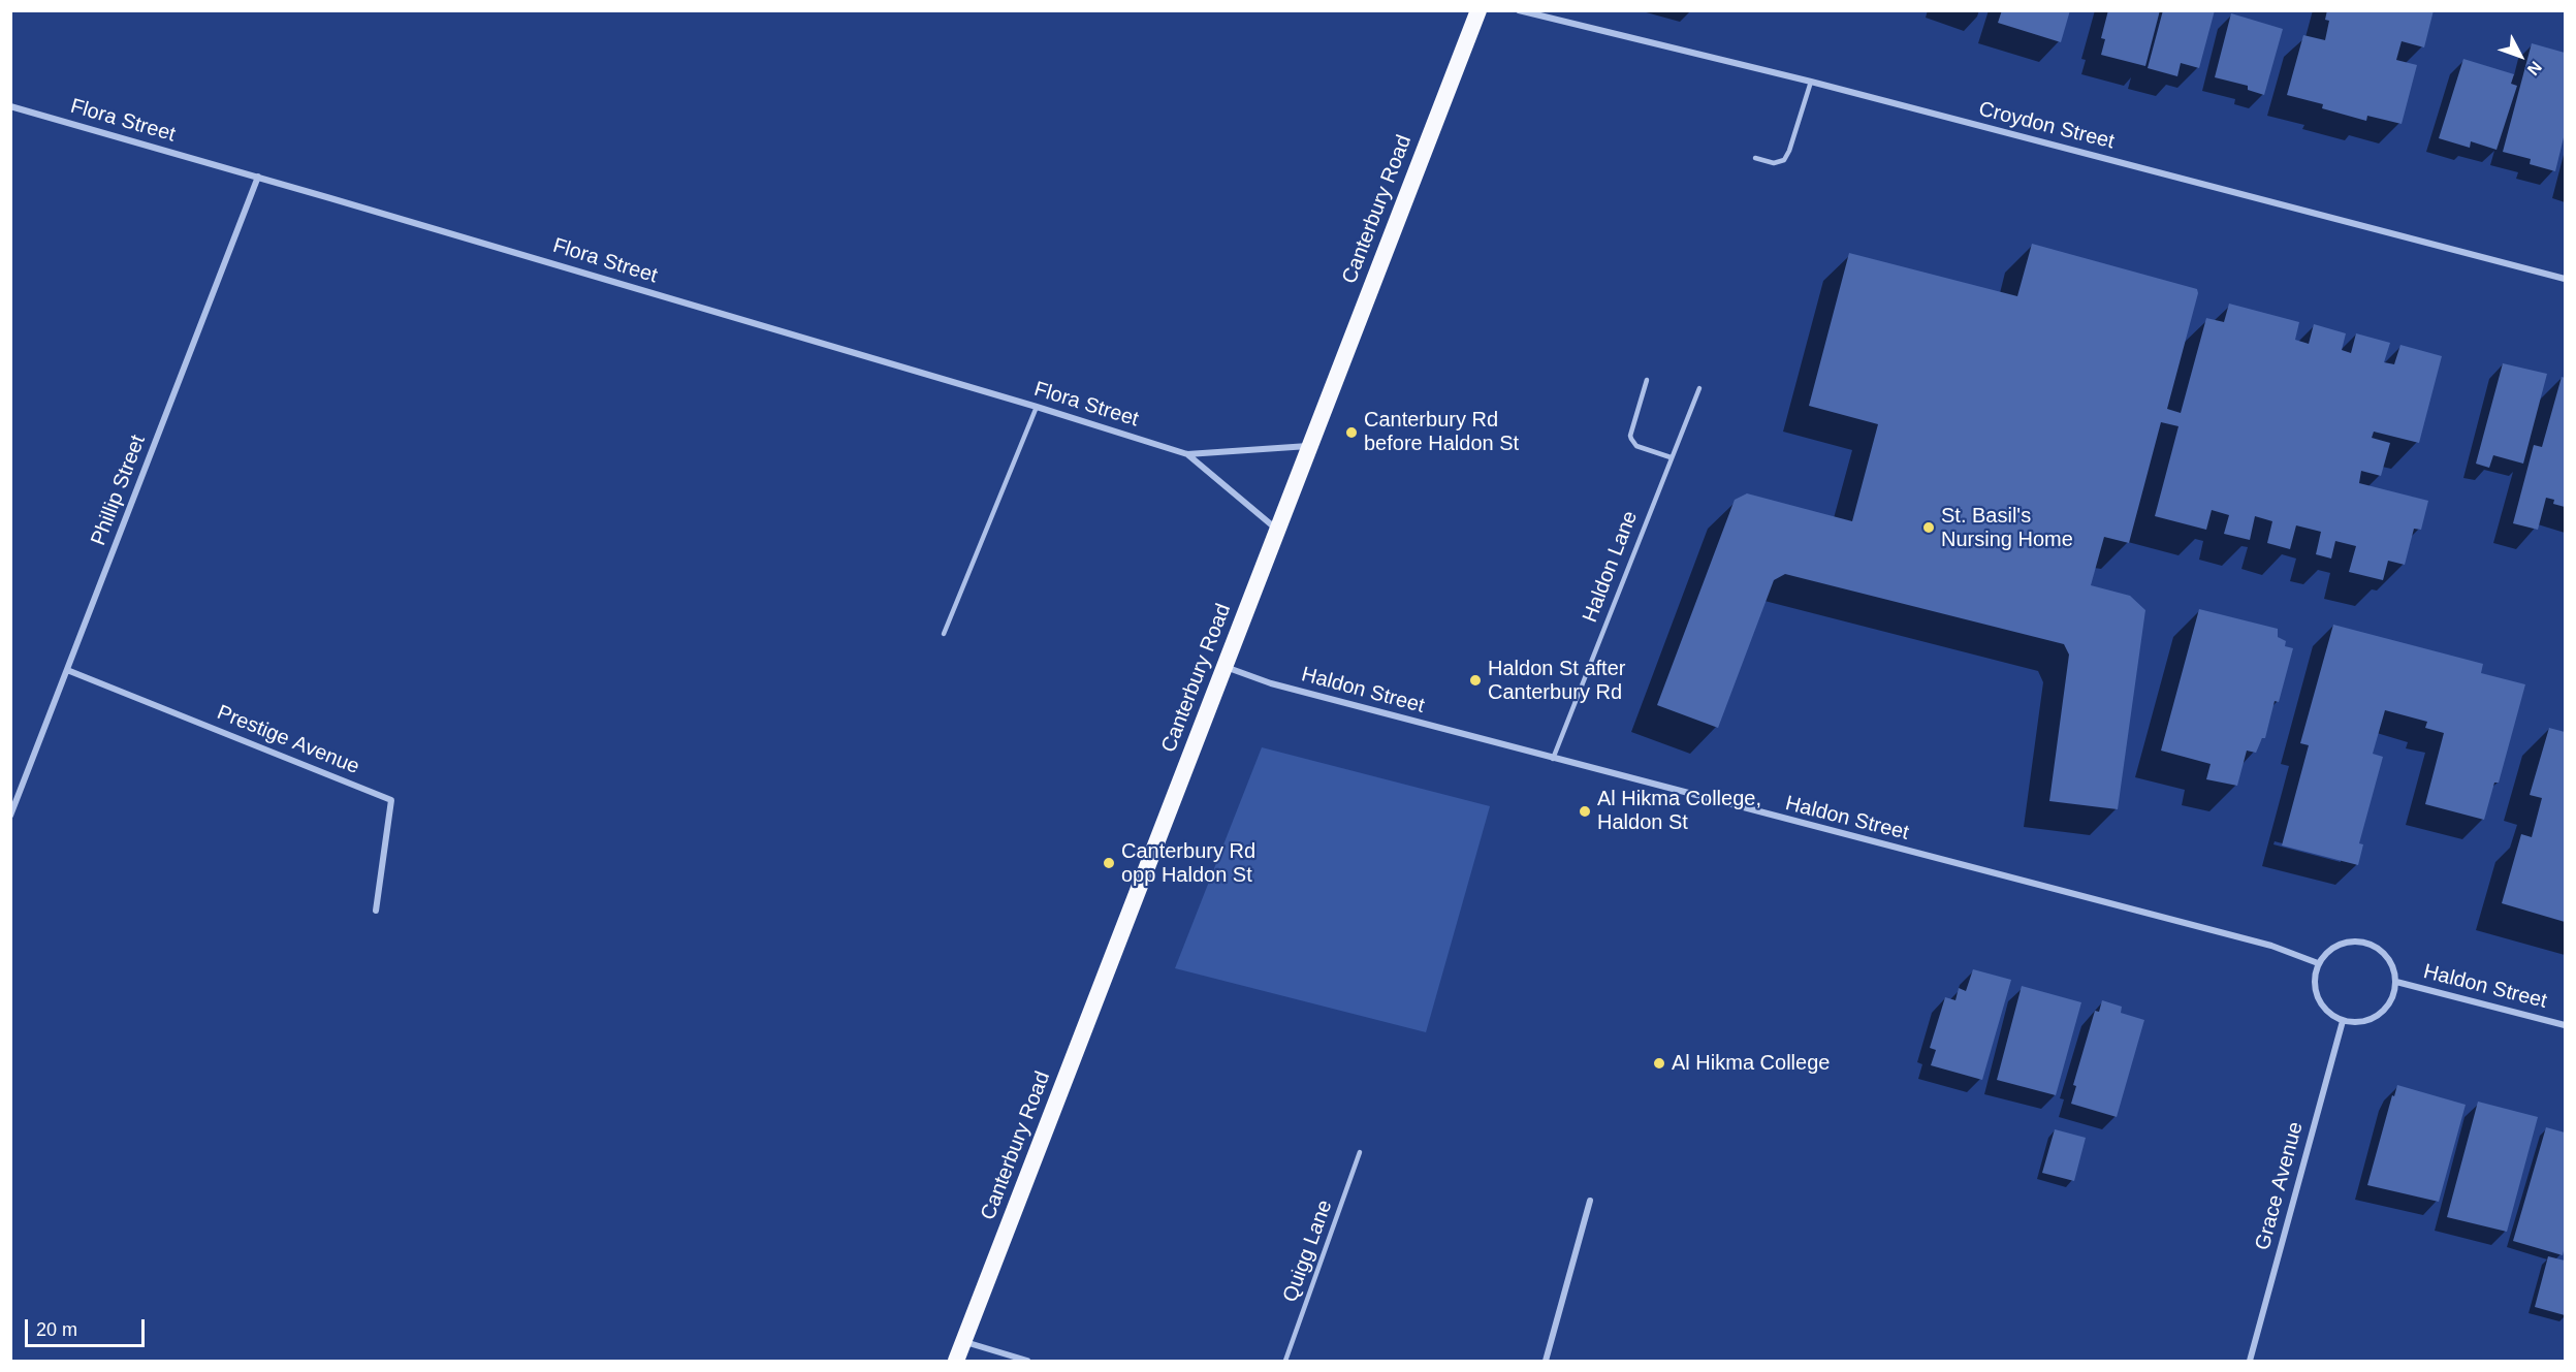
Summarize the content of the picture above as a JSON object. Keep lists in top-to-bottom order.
{
  "streets": {
    "highway": ["Canterbury Road"],
    "street": [
      "Flora Street",
      "Croydon Street",
      "Phillip Street",
      "Haldon Street",
      "Prestige Avenue",
      "Grace Avenue"
    ],
    "lane": ["Haldon Lane", "Quigg Lane"]
  },
  "crossings": [
    ["Flora Street", "Canterbury Road"],
    ["Flora Street", "Phillip Street"],
    ["Canterbury Road", "Haldon Street"],
    ["Phillip Street", "Prestige Avenue"],
    ["Haldon Lane", "Haldon Street"],
    ["Haldon Street", "Grace Avenue"]
  ],
  "places": [
    "Canterbury Rd before Haldon St",
    "St. Basil's Nursing Home",
    "Haldon St after Canterbury Rd",
    "Al Hikma College, Haldon St",
    "Canterbury Rd opp Haldon St",
    "Al Hikma College"
  ],
  "scale_bar": "20 m",
  "north": "bottom right"
}
